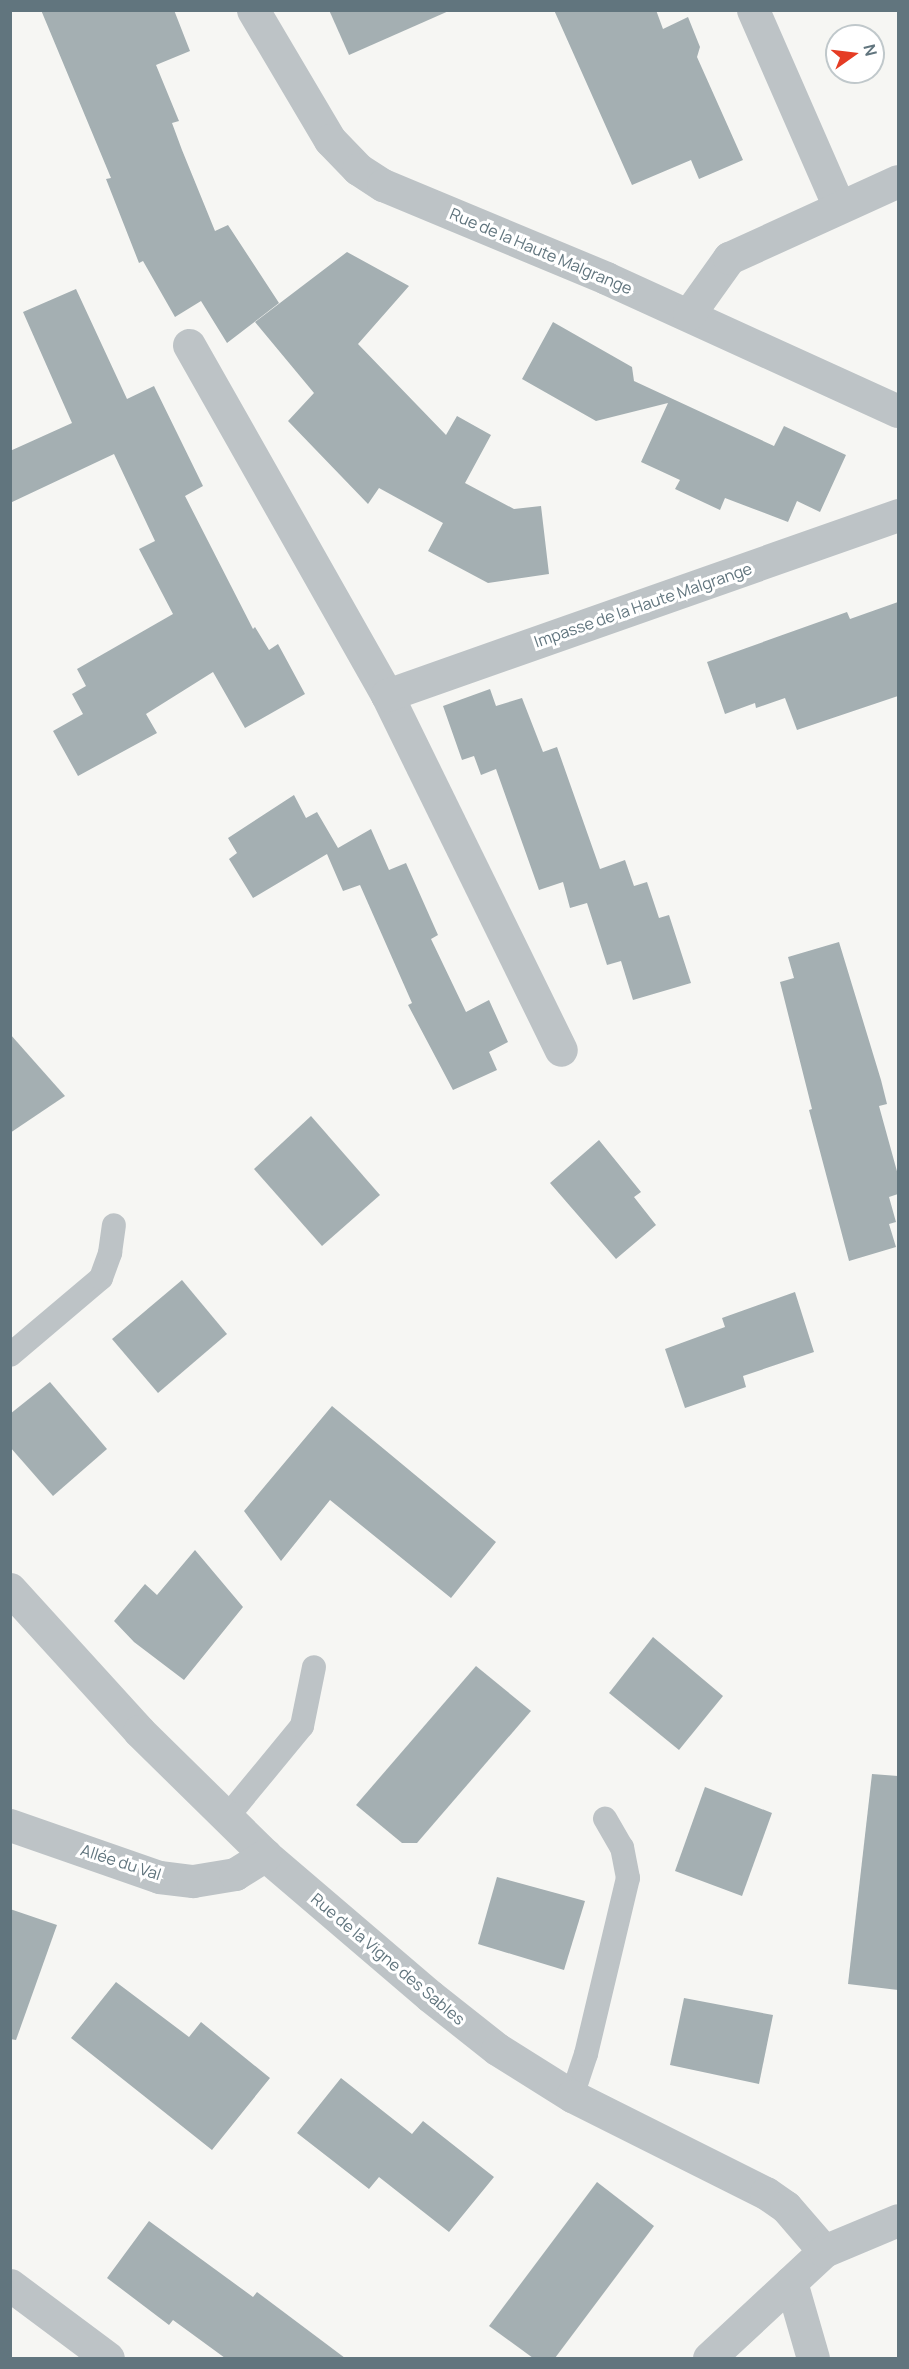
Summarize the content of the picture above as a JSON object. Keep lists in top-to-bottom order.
{
  "streets": {
    "street": [
      "Rue de la Haute Malgrange",
      "Impasse de la Haute Malgrange",
      "Allée du Val",
      "Rue de la Vigne des Sables"
    ]
  },
  "crossings": [
    ["Allée du Val", "Rue de la Vigne des Sables"]
  ],
  "north": "right"
}
